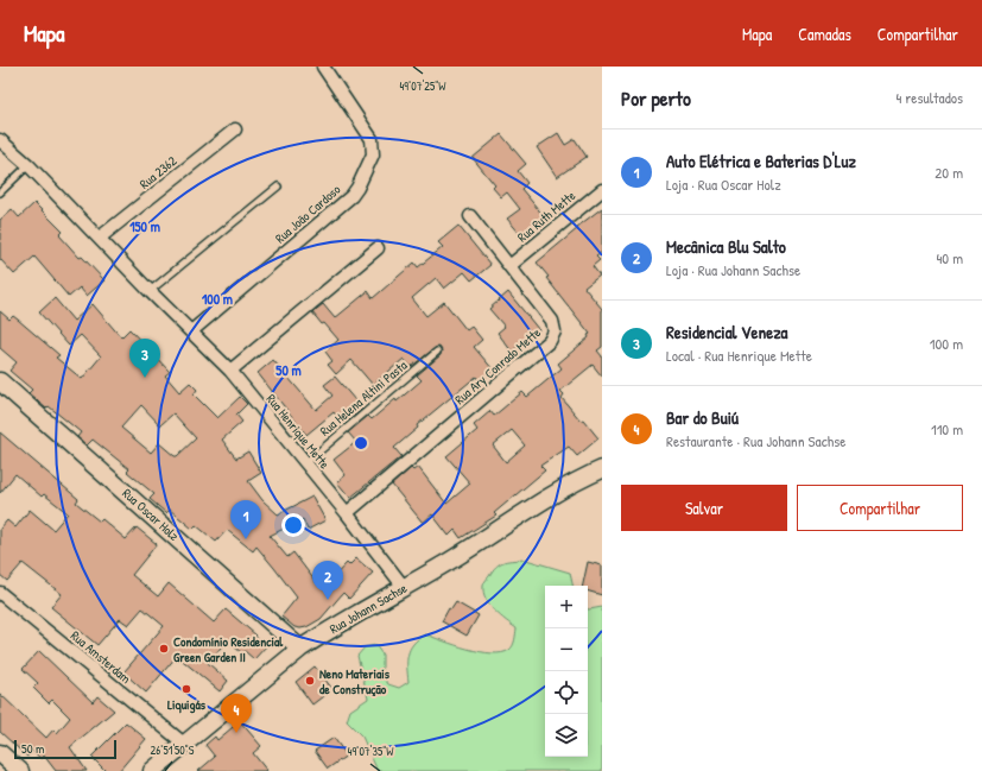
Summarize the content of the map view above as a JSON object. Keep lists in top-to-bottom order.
{
  "streets": {
    "street": [
      "Rua 2362",
      "Rua João Cardoso",
      "Rua Ruth Mette",
      "Rua Ary Conrado Mette",
      "Rua Henrique Mette",
      "Rua Oscar Holz",
      "Rua Johann Sachse",
      "Rua Amsterdam"
    ],
    "lane": ["Rua Helena Altini Pasta"]
  },
  "crossings": [
    ["Rua 2362", "Rua Henrique Mette"],
    ["Rua João Cardoso", "Rua Henrique Mette"],
    ["Rua Ruth Mette", "Rua Ary Conrado Mette"],
    ["Rua Ary Conrado Mette", "Rua Henrique Mette"],
    ["Rua Helena Altini Pasta", "Rua Henrique Mette"],
    ["Rua Henrique Mette", "Rua Johann Sachse"],
    ["Rua Oscar Holz", "Rua Johann Sachse"],
    ["Rua Johann Sachse", "Rua Amsterdam"]
  ],
  "places": ["Condomínio Residencial Green Garden II", "Neno Materiais de Construção", "Liquigás"],
  "scale_bar": "50 m",
  "page": {
    "header": "Mapa",
    "nav": ["Mapa", "Camadas", "Compartilhar"],
    "heading": ["Por perto", "4 resultados"],
    "list": [
      {
        "mark": "1",
        "name": "Auto Elétrica e Baterias D'Luz",
        "note": "Loja · Rua Oscar Holz",
        "value": "20 m"
      },
      {
        "mark": "2",
        "name": "Mecânica Blu Salto",
        "note": "Loja · Rua Johann Sachse",
        "value": "40 m"
      },
      {
        "mark": "3",
        "name": "Residencial Veneza",
        "note": "Local · Rua Henrique Mette",
        "value": "100 m"
      },
      {
        "mark": "4",
        "name": "Bar do Buiú",
        "note": "Restaurante · Rua Johann Sachse",
        "value": "110 m"
      }
    ],
    "pins": [
      "3",
      "1",
      "2",
      "4"
    ],
    "buttons": ["Salvar", "Compartilhar"],
    "map_buttons": ["+", "−"],
    "scale": "50 m"
  },
  "coordinates": ["49°07'25\"W", "26°51'50\"S", "49°07'35\"W"],
  "rings": ["150 m", "100 m", "50 m"]
}
